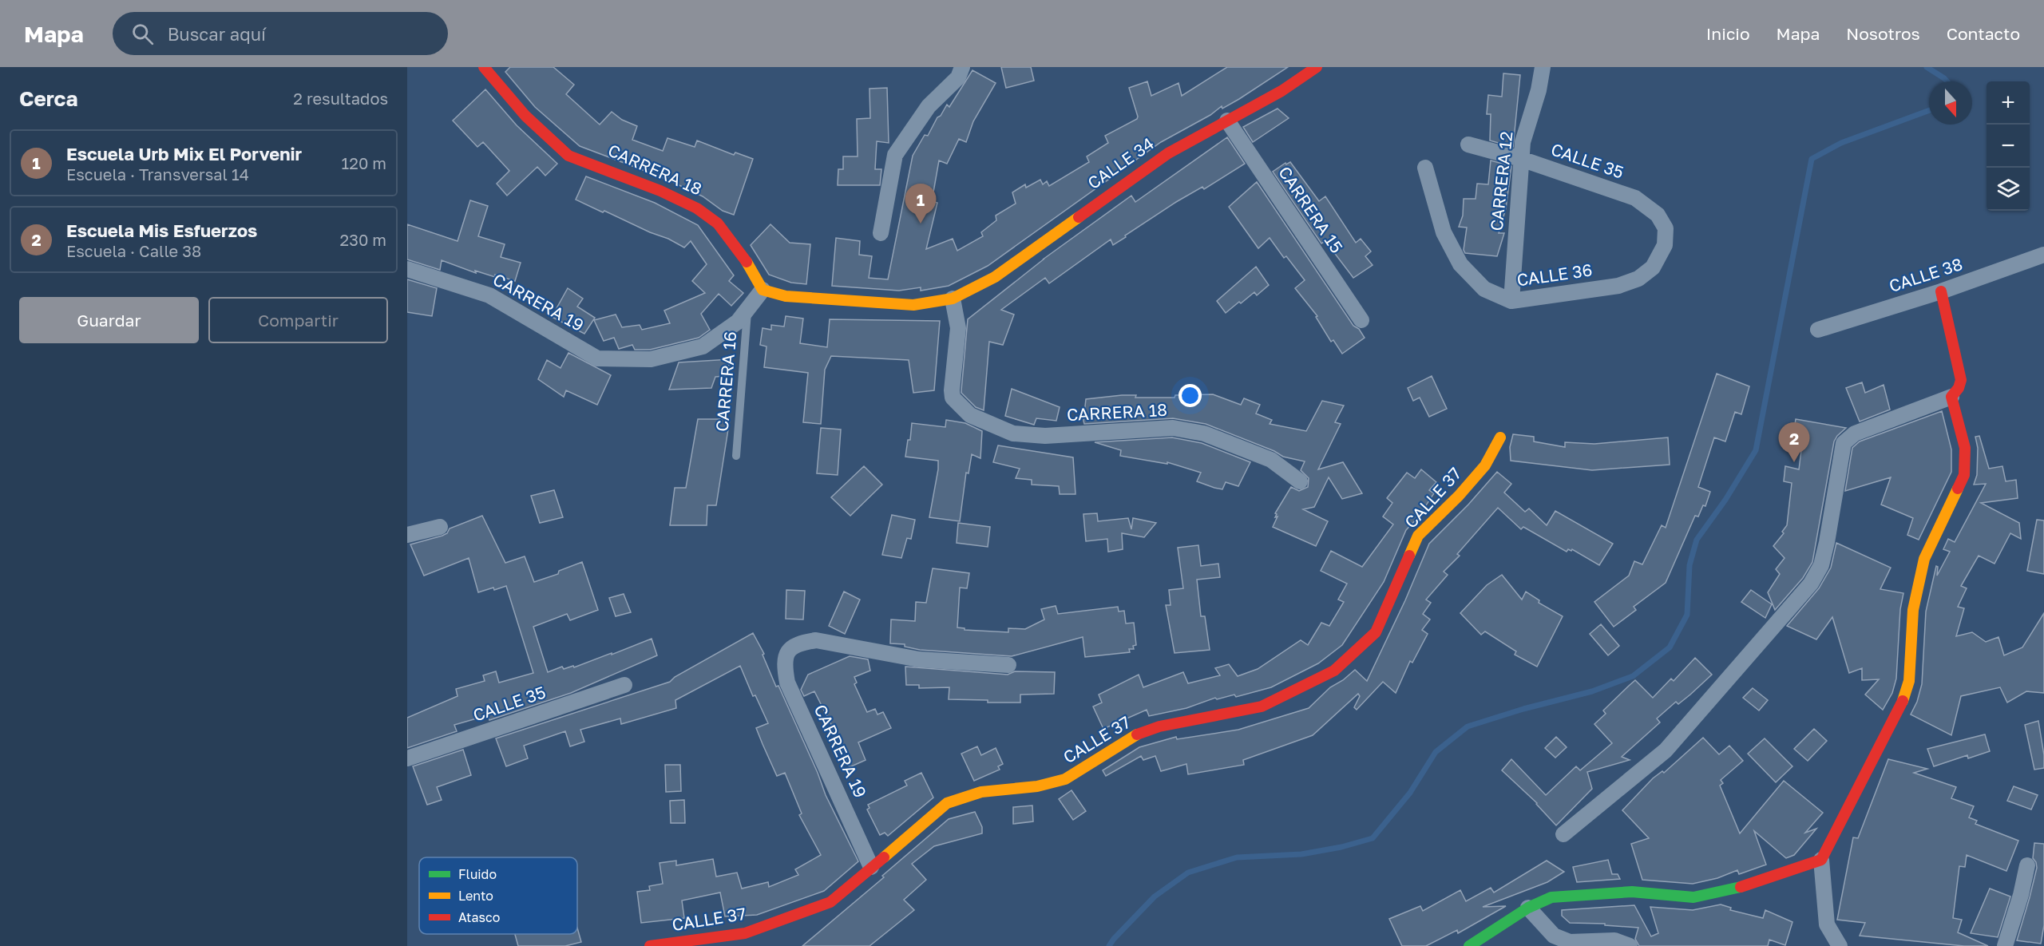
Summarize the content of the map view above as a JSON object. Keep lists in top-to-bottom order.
{
  "streets": {
    "street": [
      "CALLE 35",
      "CALLE 34",
      "CARRERA 18",
      "CARRERA 12",
      "CARRERA 15",
      "CALLE 36",
      "CALLE 38",
      "CARRERA 19",
      "CALLE 37"
    ],
    "lane": ["CARRERA 16"]
  },
  "crossings": [
    ["CALLE 35", "CARRERA 12"],
    ["CALLE 35", "CALLE 36"],
    ["CALLE 34", "CARRERA 18"],
    ["CALLE 34", "CARRERA 15"],
    ["CARRERA 12", "CALLE 36"],
    ["CARRERA 19", "CARRERA 16"],
    ["CARRERA 19", "CALLE 37"]
  ],
  "legend": ["Fluido", "Lento", "Atasco"],
  "north": "bottom",
  "page": {
    "header": "Mapa",
    "search": "Buscar aquí",
    "nav": [
      "Inicio",
      "Mapa",
      "Nosotros",
      "Contacto"
    ],
    "heading": ["Cerca", "2 resultados"],
    "map_buttons": ["+", "−"],
    "list": [
      {
        "mark": "1",
        "name": "Escuela Urb Mix El Porvenir",
        "note": "Escuela · Transversal 14",
        "value": "120 m"
      },
      {
        "mark": "2",
        "name": "Escuela Mis Esfuerzos",
        "note": "Escuela · Calle 38",
        "value": "230 m"
      }
    ],
    "pins": ["1", "2"],
    "buttons": ["Guardar", "Compartir"]
  }
}
